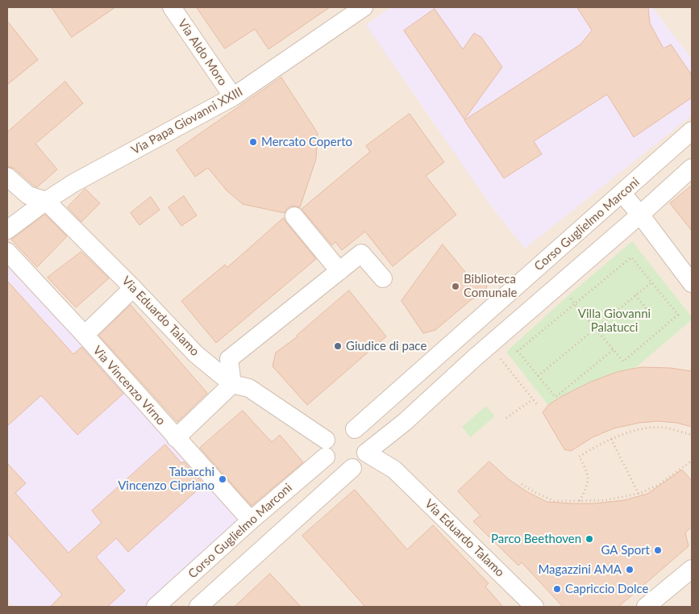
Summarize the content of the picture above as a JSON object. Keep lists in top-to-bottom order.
{
  "streets": {
    "street": [
      "Via Aldo Moro",
      "Via Papa Giovanni XXIII",
      "Corso Guglielmo Marconi",
      "Via Eduardo Talamo",
      "Via Vincenzo Virno"
    ]
  },
  "crossings": [
    ["Via Aldo Moro", "Via Papa Giovanni XXIII"],
    ["Via Papa Giovanni XXIII", "Via Eduardo Talamo"],
    ["Corso Guglielmo Marconi", "Via Eduardo Talamo"],
    ["Corso Guglielmo Marconi", "Via Vincenzo Virno"]
  ],
  "parks": ["Villa Giovanni Palatucci"],
  "places": [
    "Mercato Coperto",
    "Biblioteca Comunale",
    "Giudice di pace",
    "Tabacchi Vincenzo Cipriano",
    "Parco Beethoven",
    "GA Sport",
    "Magazzini AMA",
    "Capriccio Dolce"
  ]
}
